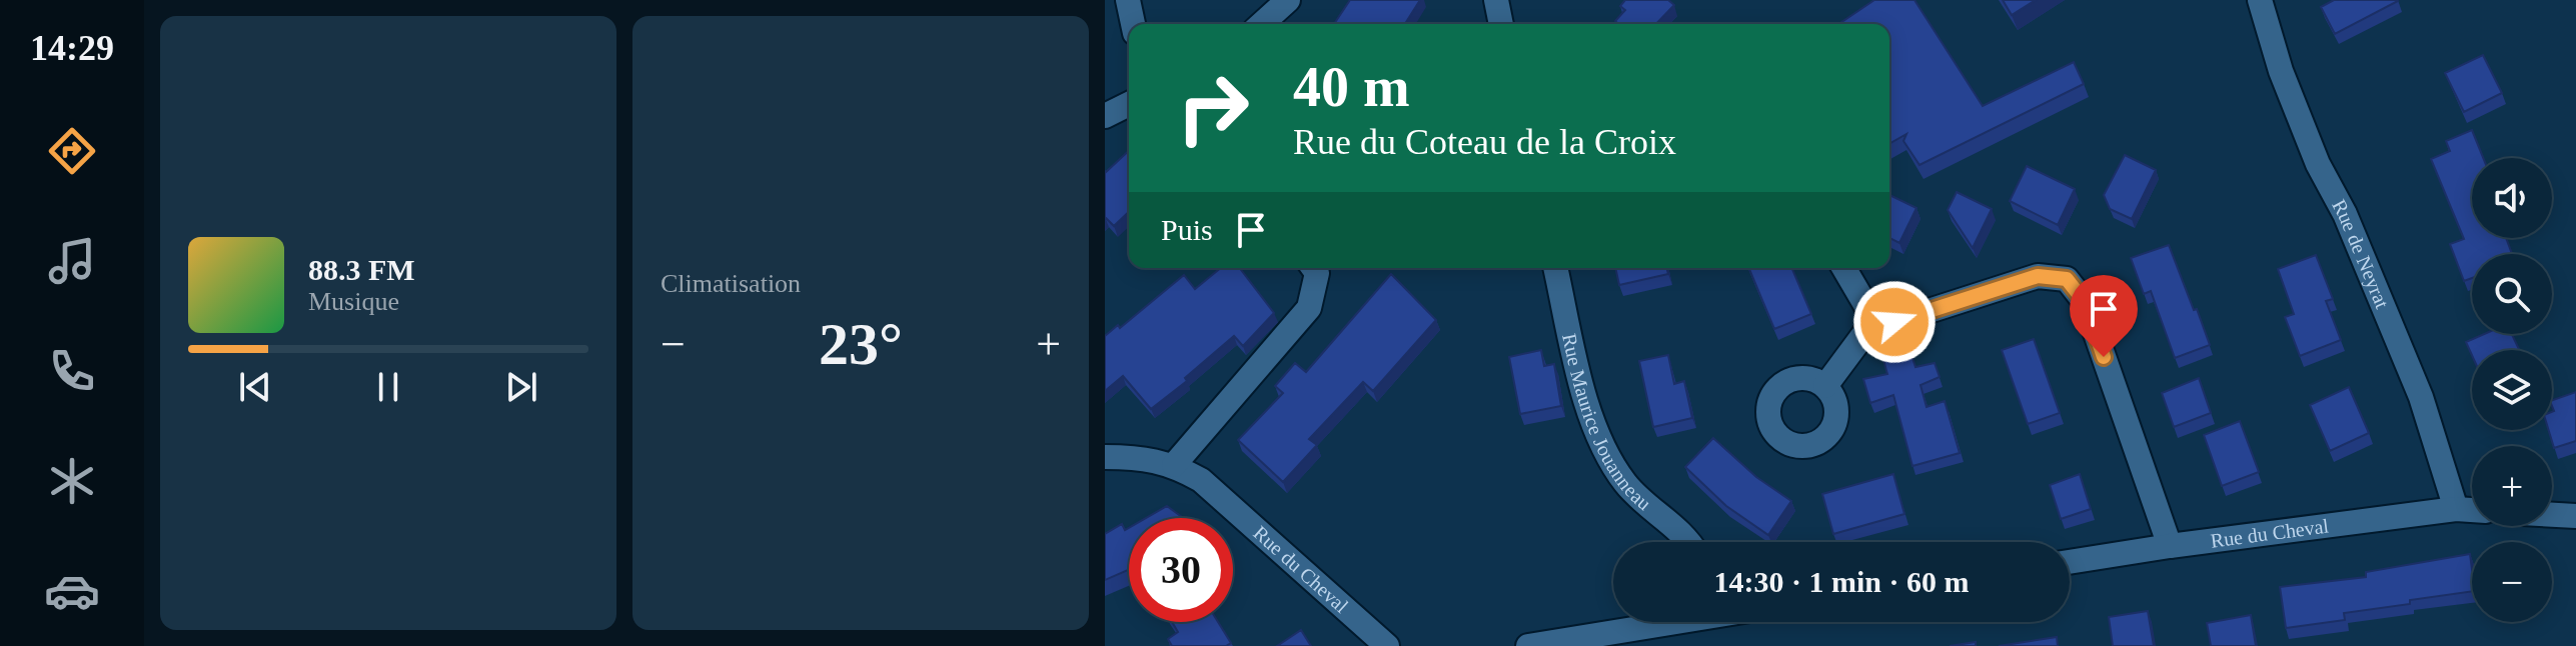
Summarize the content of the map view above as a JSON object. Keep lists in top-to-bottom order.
{
  "streets": {
    "street": ["Rue de Neyrat", "Rue Maurice Jouanneau", "Rue du Cheval"]
  },
  "crossings": [
    ["Rue de Neyrat", "Rue du Cheval"]
  ],
  "page": {
    "tabs": "14:29",
    "tile": "Climatisation",
    "turn": ["40 m", "Rue du Coteau de la Croix"],
    "map_buttons": ["+", "−"],
    "then": "Puis",
    "song": ["88.3 FM", "Musique"],
    "heat": ["−", "23°", "+"],
    "limit": "30",
    "trip": "14:30 · 1 min · 60 m"
  }
}
